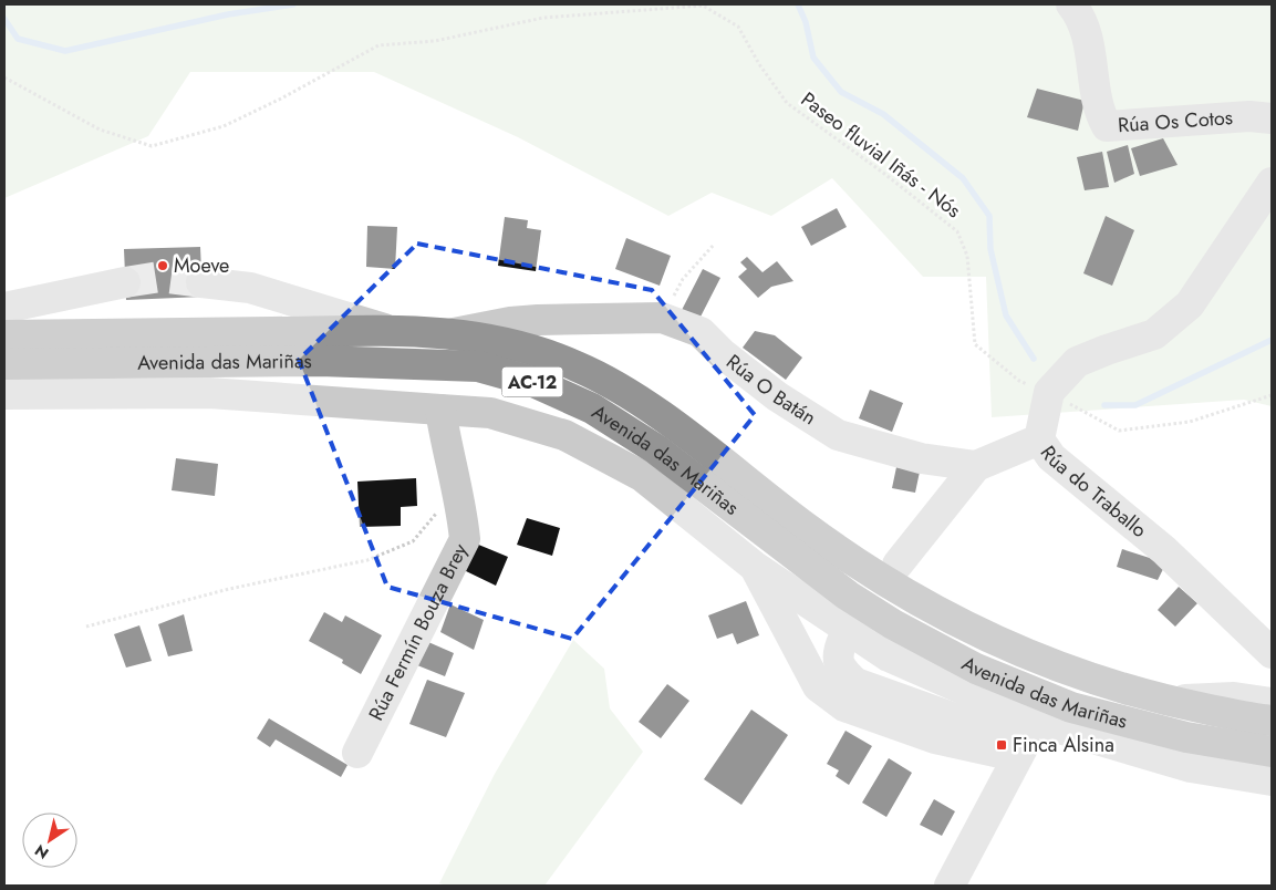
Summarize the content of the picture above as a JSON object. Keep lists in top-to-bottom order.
{
  "streets": {
    "highway": ["Avenida das Mariñas", "AC-12"],
    "street": [
      "Rúa Os Cotos",
      "Rúa O Batán",
      "Rúa do Traballo",
      "Rúa Fermín Bouza Brey"
    ],
    "path": ["Paseo fluvial Iñás - Nós"]
  },
  "crossings": [
    ["Paseo fluvial Iñás - Nós", "Rúa do Traballo"],
    ["Avenida das Mariñas", "Rúa O Batán"],
    ["Avenida das Mariñas", "Rúa Fermín Bouza Brey"]
  ],
  "places": {
    "other": ["Moeve"],
    "transit": ["Finca Alsina"]
  },
  "north": "bottom left"
}
